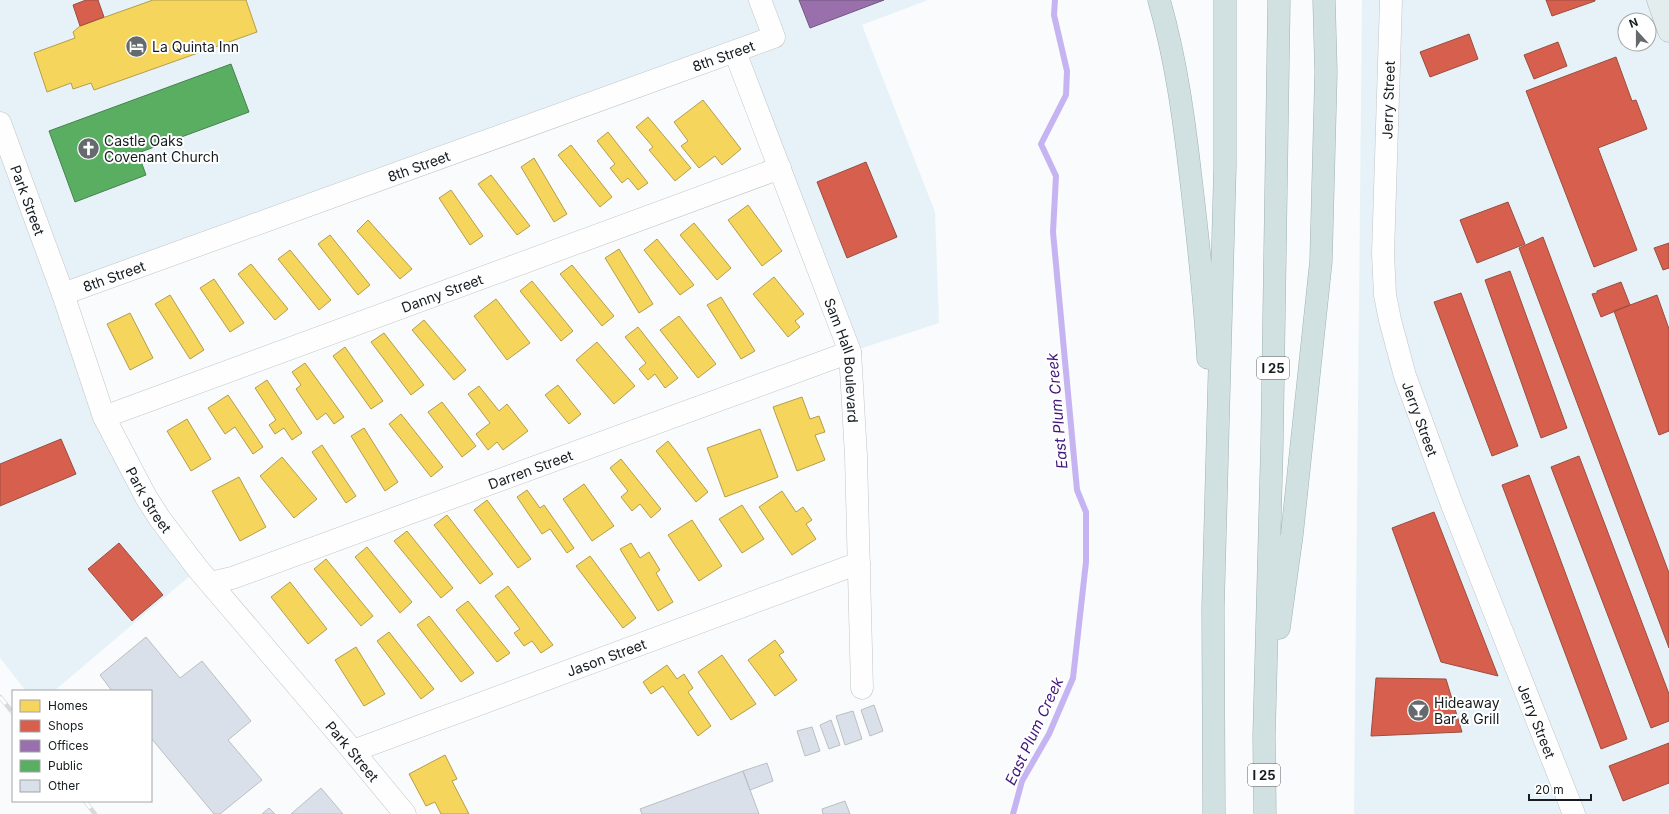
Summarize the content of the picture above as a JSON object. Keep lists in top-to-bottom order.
{
  "streets": {
    "highway": ["I 25"],
    "street": [
      "8th Street",
      "Jerry Street",
      "Park Street",
      "Danny Street",
      "Sam Hall Boulevard",
      "Darren Street",
      "Jason Street"
    ]
  },
  "crossings": [
    ["8th Street", "Park Street"],
    ["8th Street", "Sam Hall Boulevard"],
    ["Park Street", "Danny Street"],
    ["Park Street", "Darren Street"],
    ["Park Street", "Jason Street"],
    ["Danny Street", "Sam Hall Boulevard"],
    ["Sam Hall Boulevard", "Darren Street"],
    ["Sam Hall Boulevard", "Jason Street"]
  ],
  "water": ["East Plum Creek"],
  "places": {
    "hotel": ["La Quinta Inn"],
    "church": ["Castle Oaks Covenant Church"],
    "bar": ["Hideaway Bar & Grill"]
  },
  "legend": [
    "Homes",
    "Shops",
    "Offices",
    "Public",
    "Other"
  ],
  "scale_bar": "20 m",
  "north": "top"
}
